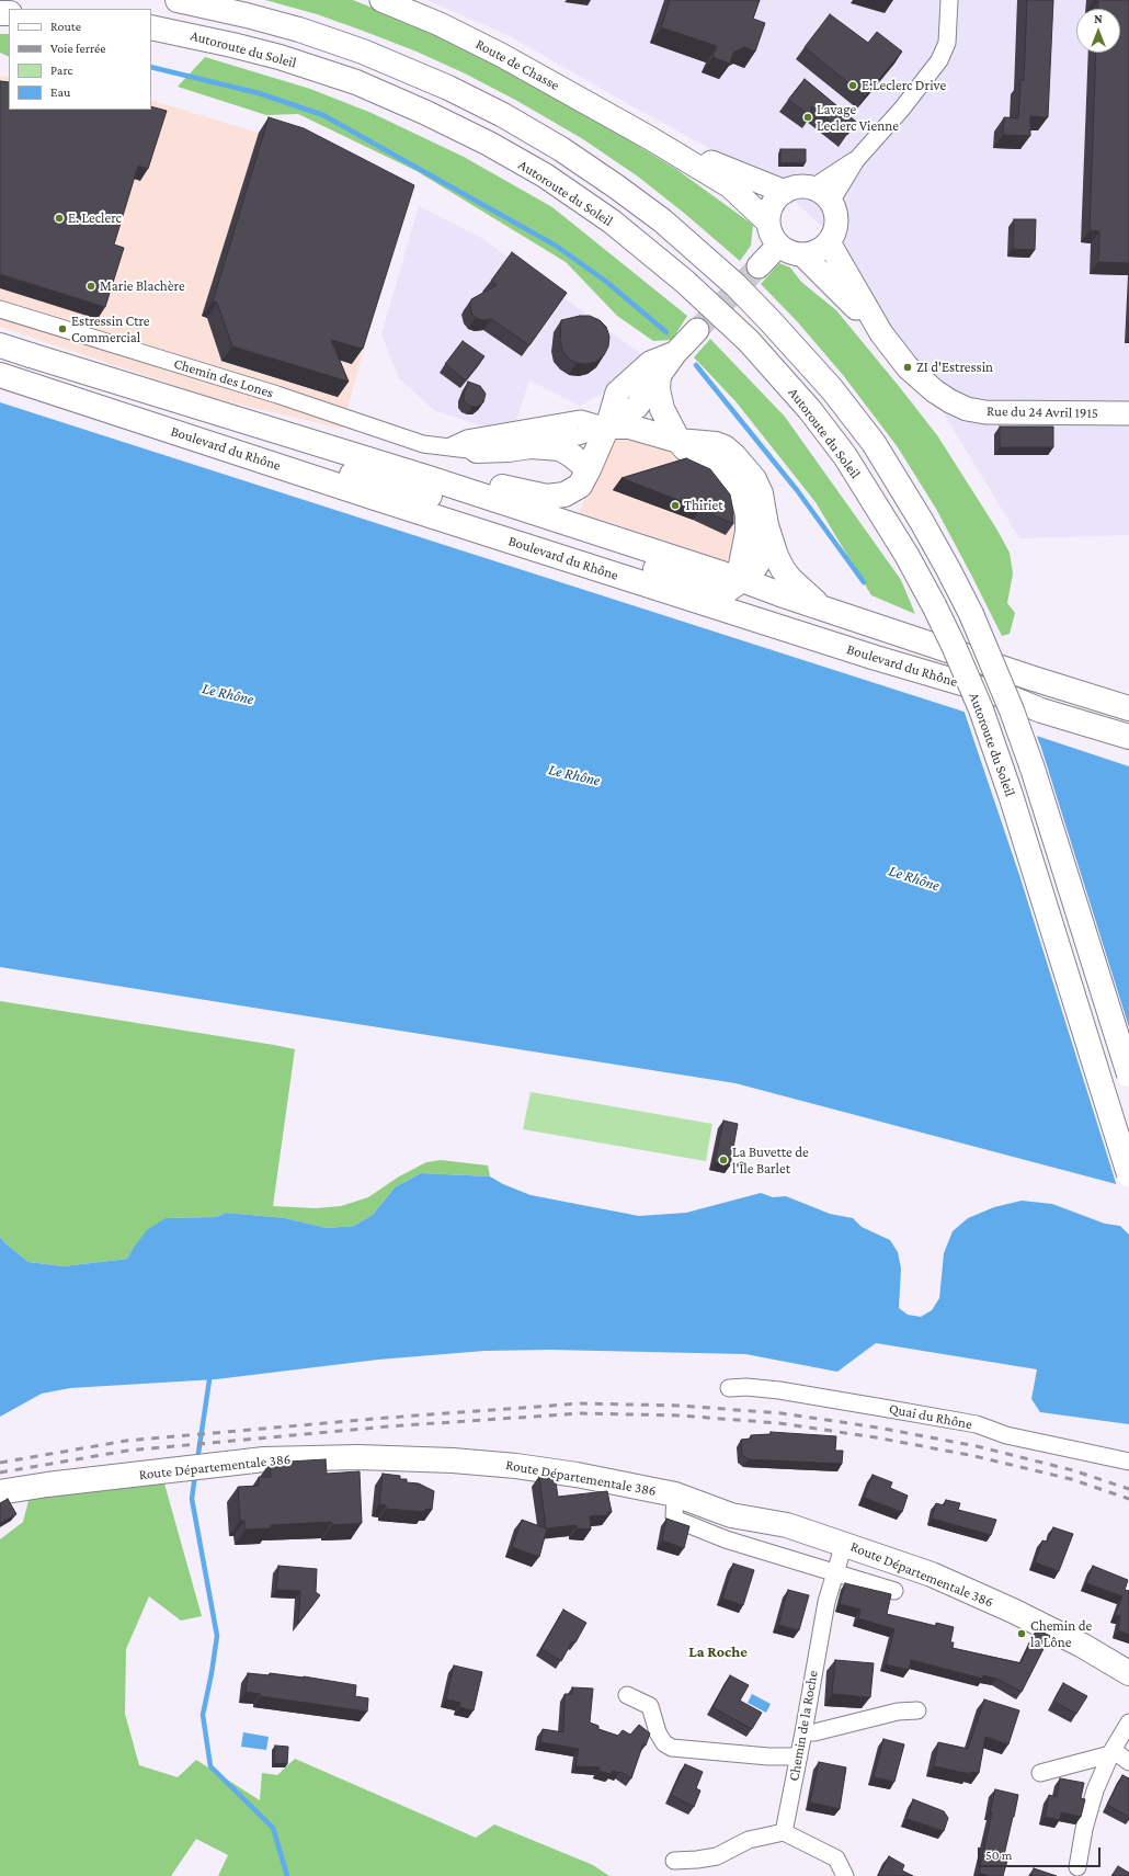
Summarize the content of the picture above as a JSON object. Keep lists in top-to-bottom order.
{
  "streets": {
    "main road": [
      "Autoroute du Soleil",
      "Route de Chasse",
      "Chemin des Lones",
      "Rue du 24 Avril 1915",
      "Boulevard du Rhône",
      "Route Départementale 386"
    ],
    "street": ["Quai du Rhône", "Chemin de la Roche"]
  },
  "crossings": [
    ["Route de Chasse", "Rue du 24 Avril 1915"],
    ["Route Départementale 386", "Chemin de la Roche"]
  ],
  "districts": ["La Roche"],
  "water": ["Le Rhône"],
  "places": [
    "E.Leclerc Drive",
    "Lavage Leclerc Vienne",
    "E. Leclerc",
    "Marie Blachère",
    "Estressin Ctre Commercial",
    "ZI d'Estressin",
    "Thiriet",
    "La Buvette de l'Île Barlet",
    "Chemin de la Lône"
  ],
  "legend": [
    "Route",
    "Voie ferrée",
    "Parc",
    "Eau"
  ],
  "scale_bar": "50 m",
  "north": "top"
}
